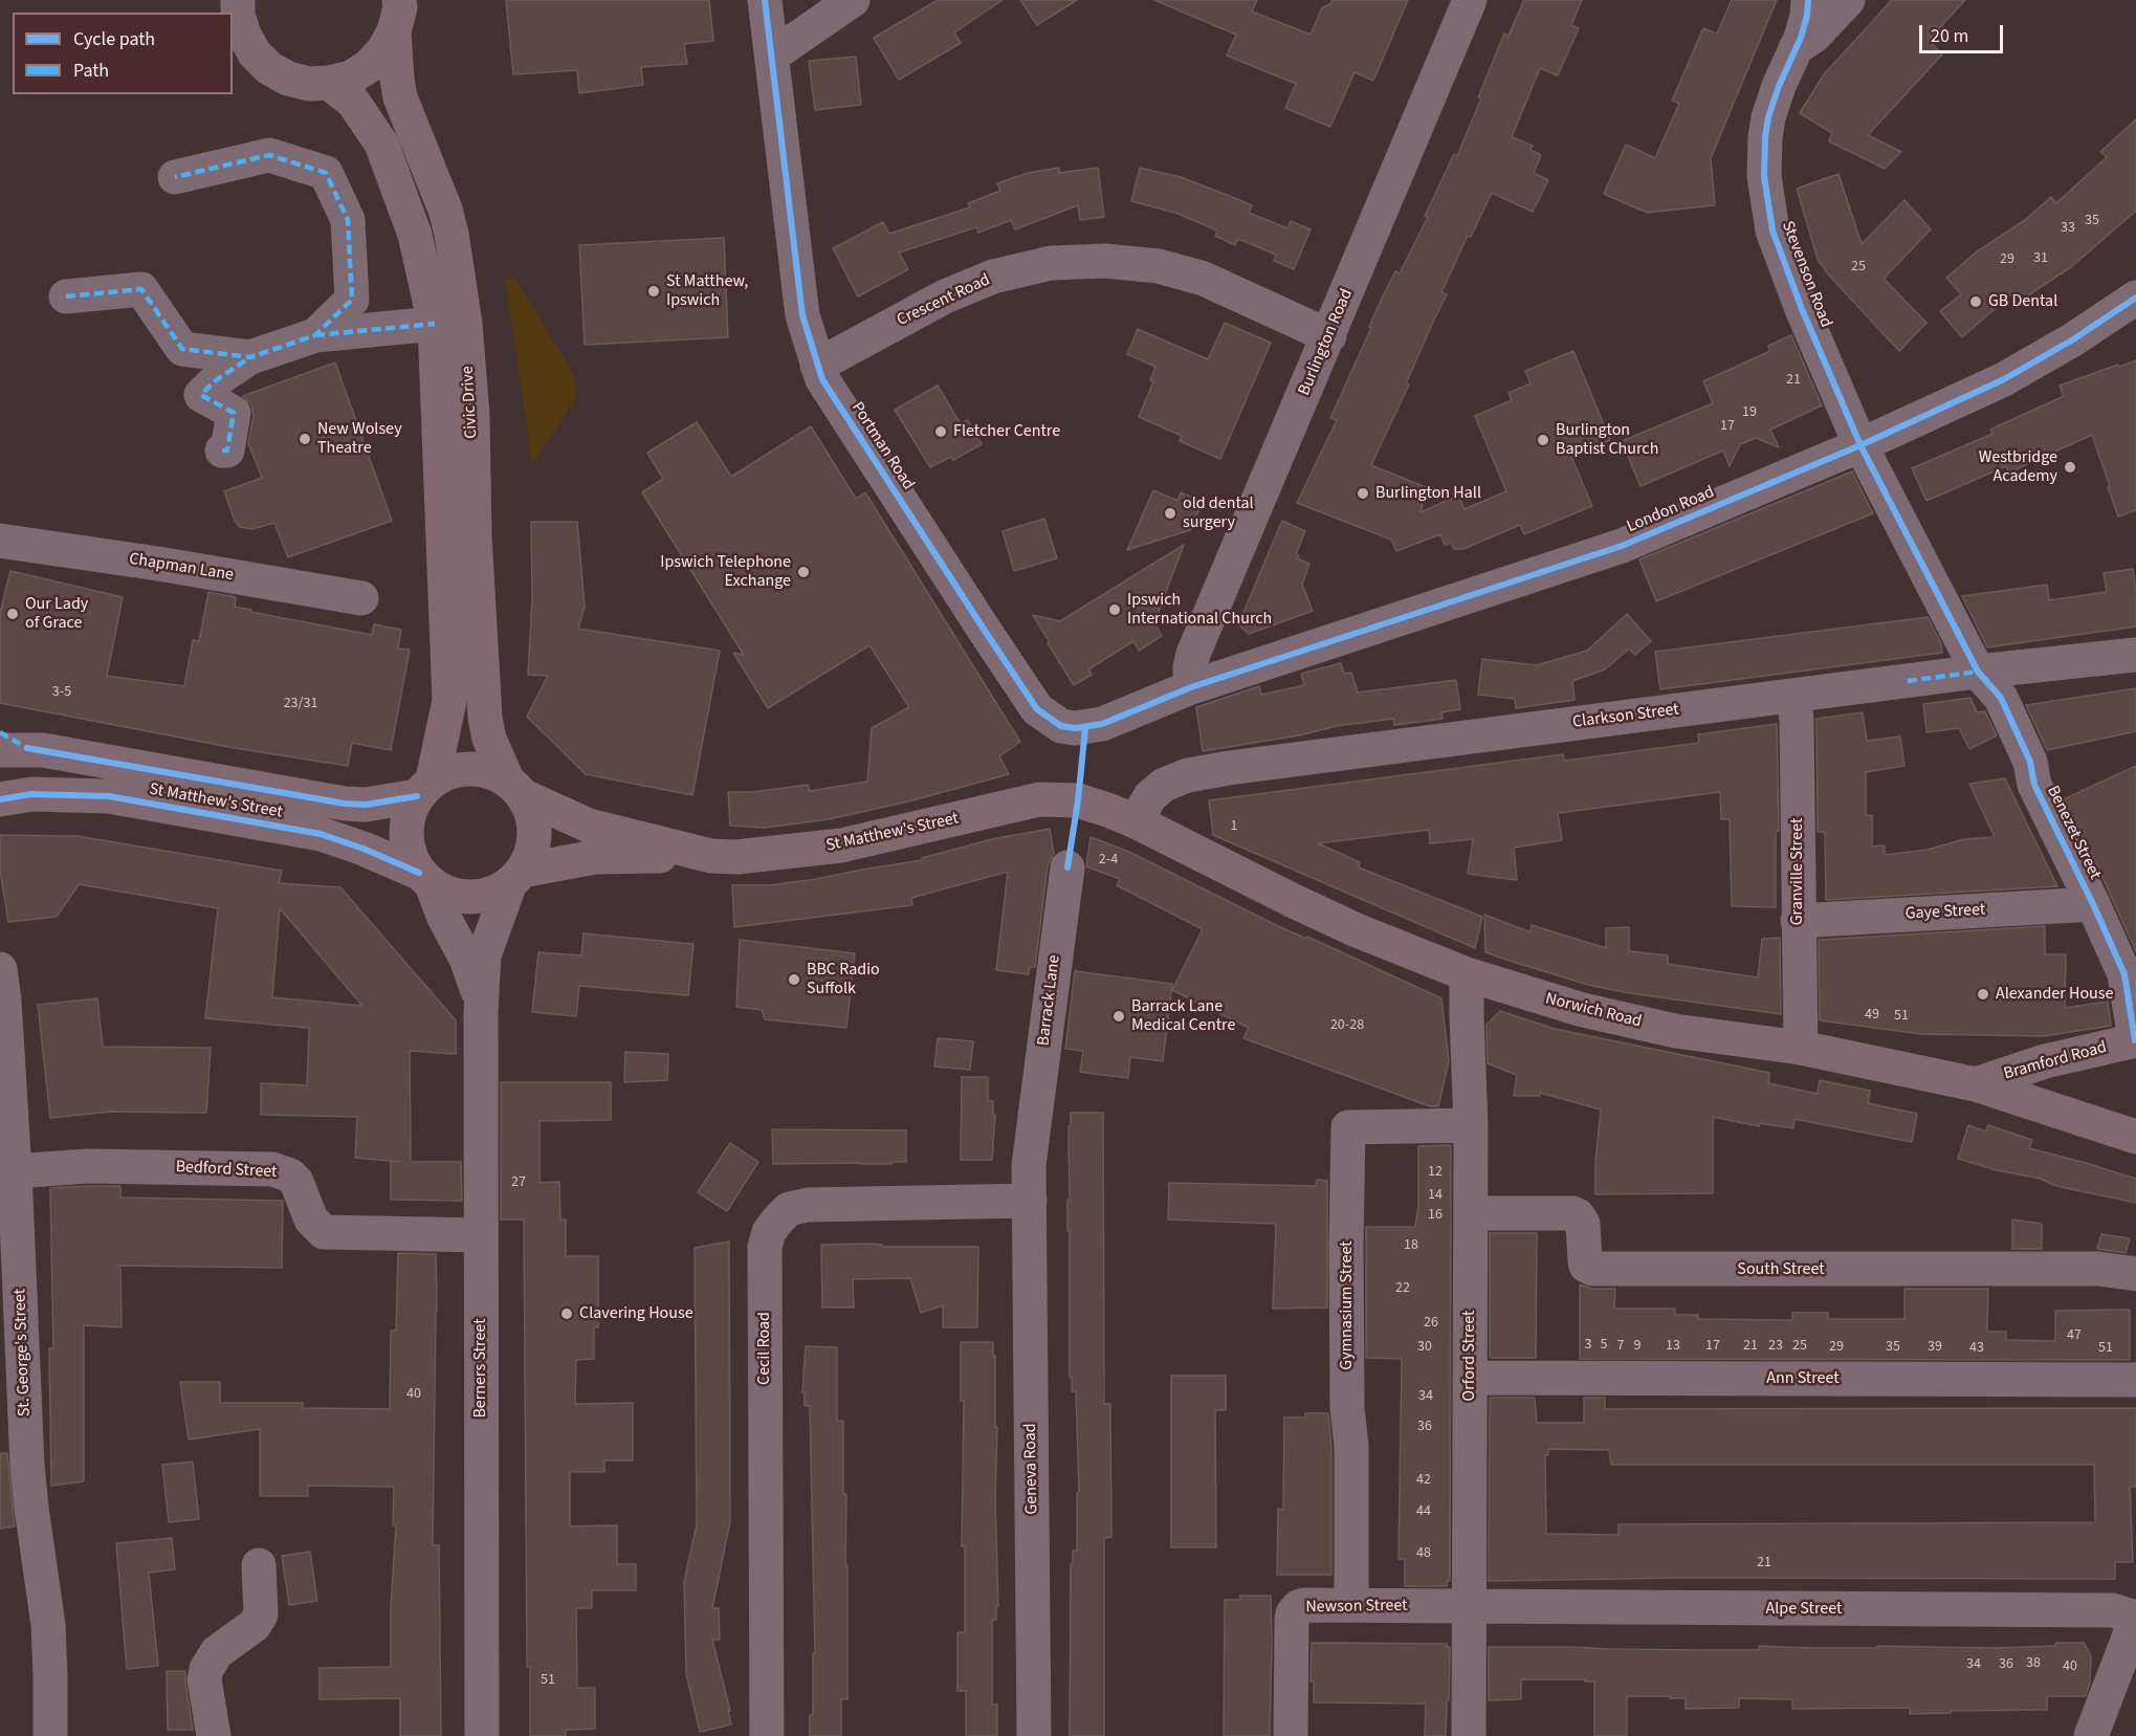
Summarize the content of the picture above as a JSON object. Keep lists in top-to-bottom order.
{
  "streets": {
    "main road": [
      "Civic Drive",
      "St Matthew's Street",
      "Norwich Road",
      "Bramford Road"
    ],
    "street": [
      "Stevenson Road",
      "Crescent Road",
      "Burlington Road",
      "Portman Road",
      "London Road",
      "Chapman Lane",
      "Clarkson Street",
      "Benezet Street",
      "Granville Street",
      "Gaye Street",
      "Barrack Lane",
      "Bedford Street",
      "South Street",
      "Gymnasium Street",
      "Cecil Road",
      "St. George's Street",
      "Orford Street",
      "Berners Street",
      "Ann Street",
      "Geneva Road",
      "Newson Street",
      "Alpe Street"
    ]
  },
  "crossings": [
    ["Stevenson Road", "London Road"],
    ["Stevenson Road", "Benezet Street"],
    ["Crescent Road", "Burlington Road"],
    ["Crescent Road", "Portman Road"],
    ["Burlington Road", "Portman Road"],
    ["Burlington Road", "London Road"],
    ["Civic Drive", "St Matthew's Street"],
    ["Civic Drive", "Berners Street"],
    ["Portman Road", "London Road"],
    ["London Road", "Benezet Street"],
    ["Clarkson Street", "Benezet Street"],
    ["Clarkson Street", "Granville Street"],
    ["Clarkson Street", "Norwich Road"],
    ["St Matthew's Street", "Norwich Road"],
    ["St Matthew's Street", "Berners Street"],
    ["Benezet Street", "Gaye Street"],
    ["Benezet Street", "Bramford Road"],
    ["Granville Street", "Gaye Street"],
    ["Granville Street", "Norwich Road"],
    ["Barrack Lane", "Cecil Road"],
    ["Barrack Lane", "Geneva Road"],
    ["Norwich Road", "Bramford Road"],
    ["Norwich Road", "Orford Street"],
    ["Bedford Street", "St. George's Street"],
    ["Bedford Street", "Berners Street"],
    ["South Street", "Orford Street"],
    ["Gymnasium Street", "Orford Street"],
    ["Gymnasium Street", "Newson Street"],
    ["Cecil Road", "Geneva Road"],
    ["Orford Street", "Ann Street"],
    ["Orford Street", "Newson Street"],
    ["Orford Street", "Alpe Street"],
    ["Newson Street", "Alpe Street"]
  ],
  "places": [
    "St Matthew, Ipswich",
    "GB Dental",
    "Fletcher Centre",
    "New Wolsey Theatre",
    "Burlington Baptist Church",
    "Westbridge Academy",
    "Burlington Hall",
    "old dental surgery",
    "Ipswich Telephone Exchange",
    "Ipswich International Church",
    "Our Lady of Grace",
    "BBC Radio Suffolk",
    "Alexander House",
    "Barrack Lane Medical Centre",
    "Clavering House"
  ],
  "house_numbers": [
    "35",
    "33",
    "31",
    "29",
    "25",
    "21",
    "19",
    "17",
    "3-5",
    "23/31",
    "1",
    "2-4",
    "49",
    "51",
    "20-28",
    "12",
    "27",
    "14",
    "16",
    "18",
    "22",
    "26",
    "47",
    "3",
    "5",
    "7",
    "9",
    "13",
    "17",
    "21",
    "23",
    "25",
    "30",
    "29",
    "35",
    "39",
    "43",
    "51",
    "40",
    "34",
    "36",
    "42",
    "44",
    "48",
    "21",
    "38",
    "34",
    "36",
    "40",
    "51"
  ],
  "legend": ["Cycle path", "Path"],
  "scale_bar": "20 m"
}
